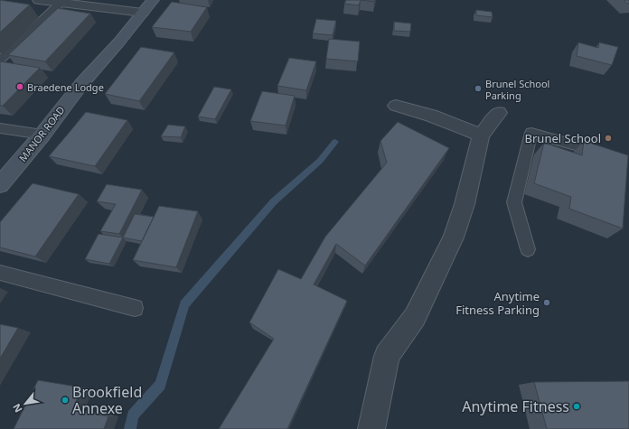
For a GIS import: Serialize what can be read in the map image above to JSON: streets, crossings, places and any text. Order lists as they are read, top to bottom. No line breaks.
{"streets":{"main road":["MANOR ROAD"]},"places":["Braedene Lodge","Brunel School Parking","Brunel School","Anytime Fitness Parking","Brookfield Annexe","Anytime Fitness"],"north":"bottom left"}
